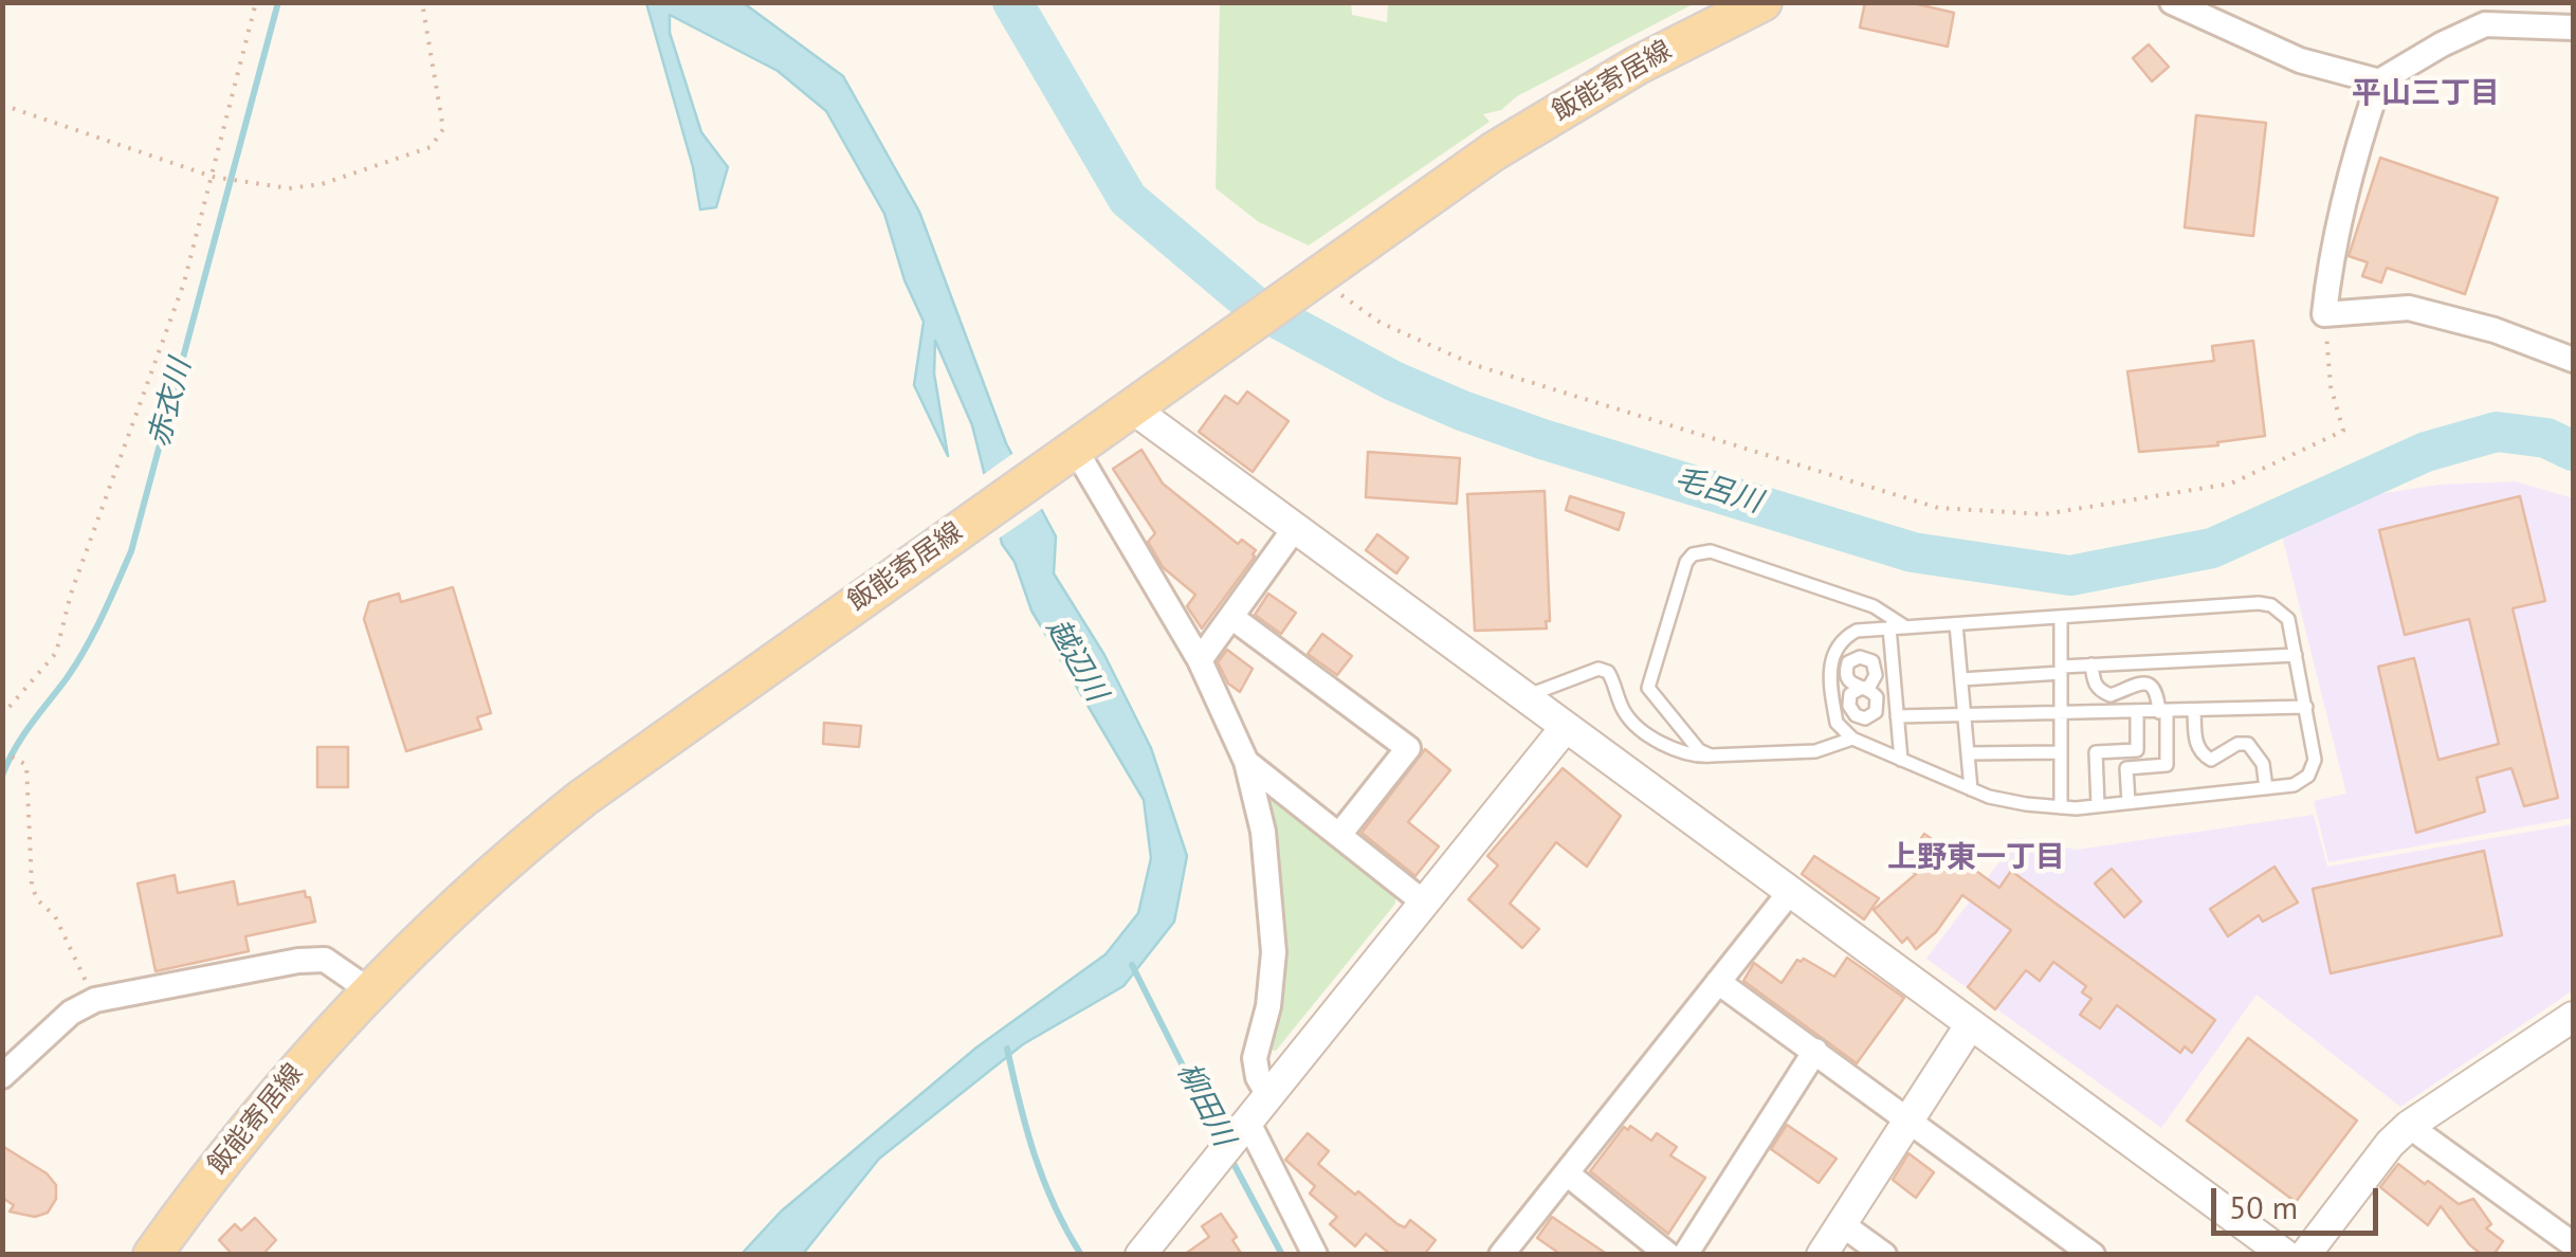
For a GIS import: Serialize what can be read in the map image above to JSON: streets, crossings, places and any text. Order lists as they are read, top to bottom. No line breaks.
{"streets":{"main road":["飯能寄居線"]},"districts":["平山三丁目","上野東一丁目"],"water":["赤衣川","毛呂川","越辺川","柳田川"],"scale_bar":"50 m"}
